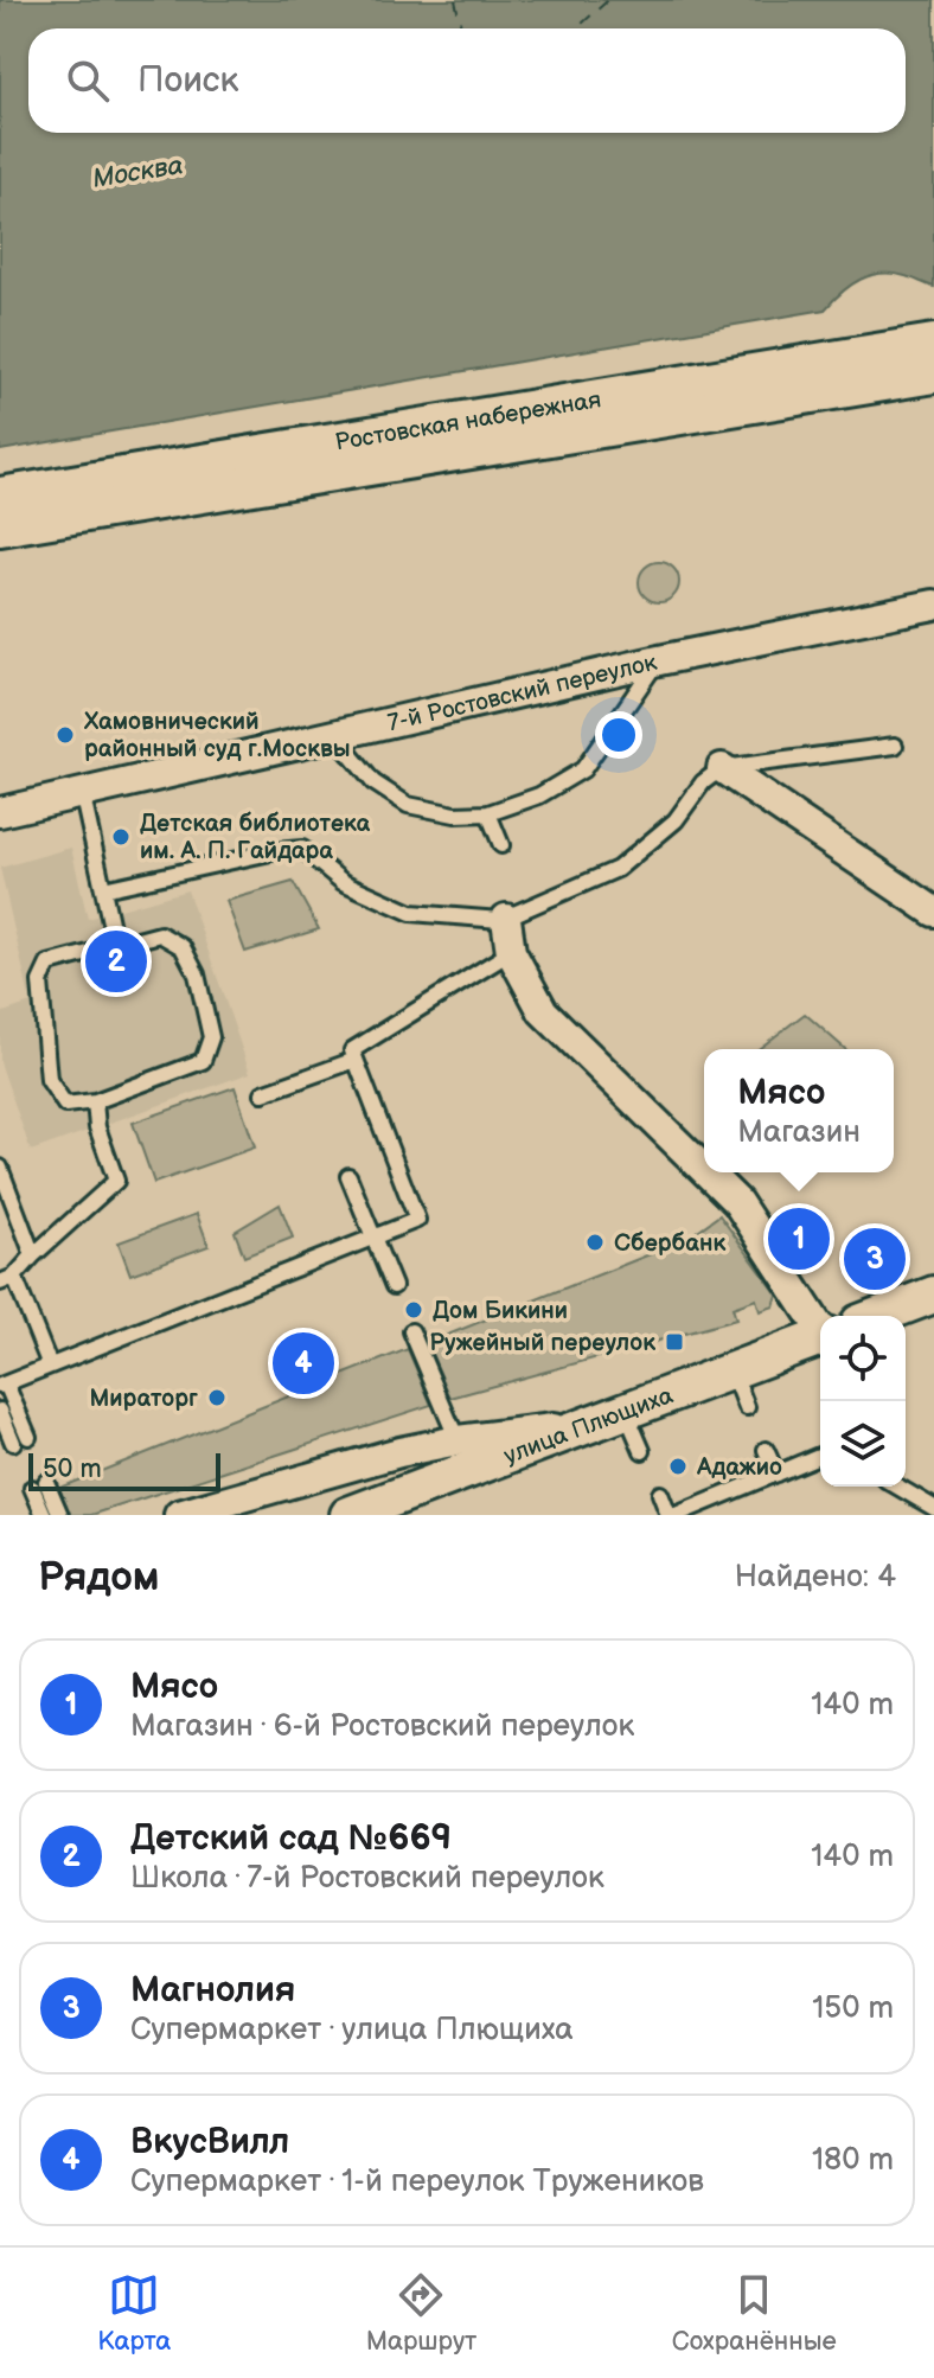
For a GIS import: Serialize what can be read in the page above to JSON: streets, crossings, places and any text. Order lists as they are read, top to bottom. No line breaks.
{"streets":{"main road":["Ростовская набережная"],"street":["7-й Ростовский переулок","улица Плющиха"]},"water":["Москва"],"places":{"other":["Хамовнический районный суд г.Москвы","Детская библиотека им. А. П. Гайдара","Сбербанк","Дом Бикини","Мираторг","Адажио"],"transit":["Ружейный переулок"]},"scale_bar":"50 m","page":{"search":"Поиск","pins":["2","1","3","4"],"popup":["Мясо","Магазин"],"scale":"50 m","heading":["Рядом","Найдено: 4"],"list":[{"mark":"1","name":"Мясо","note":"Магазин · 6-й Ростовский переулок","value":"140 m"},{"mark":"2","name":"Детский сад №669","note":"Школа · 7-й Ростовский переулок","value":"140 m"},{"mark":"3","name":"Магнолия","note":"Супермаркет · улица Плющиха","value":"150 m"},{"mark":"4","name":"ВкусВилл","note":"Супермаркет · 1-й переулок Тружеников","value":"180 m"}],"nav":["Карта","Маршрут","Сохранённые"]}}
